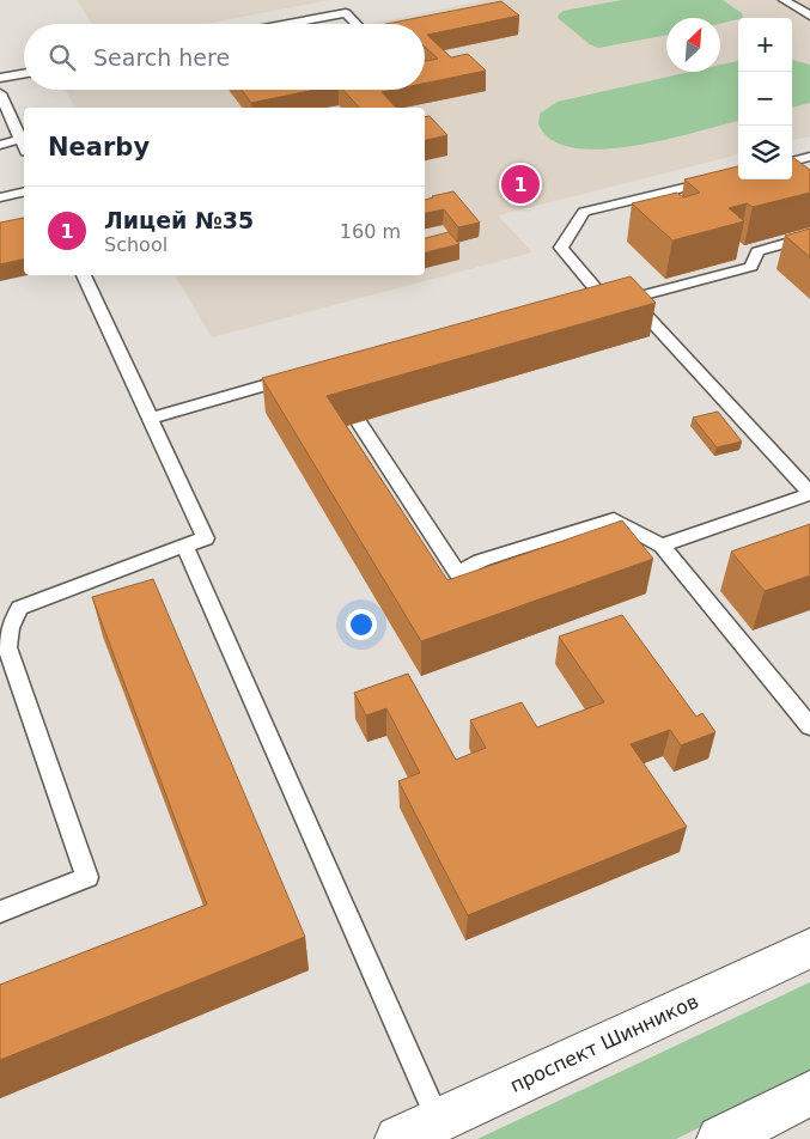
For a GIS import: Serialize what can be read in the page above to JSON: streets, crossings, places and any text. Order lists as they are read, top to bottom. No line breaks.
{"streets":{"street":["проспект Шинников"]},"north":"top right","page":{"map_buttons":["+","−"],"search":"Search here","heading":"Nearby","pins":"1","list":[{"mark":"1","name":"Лицей №35","note":"School","value":"160 m"}]}}
